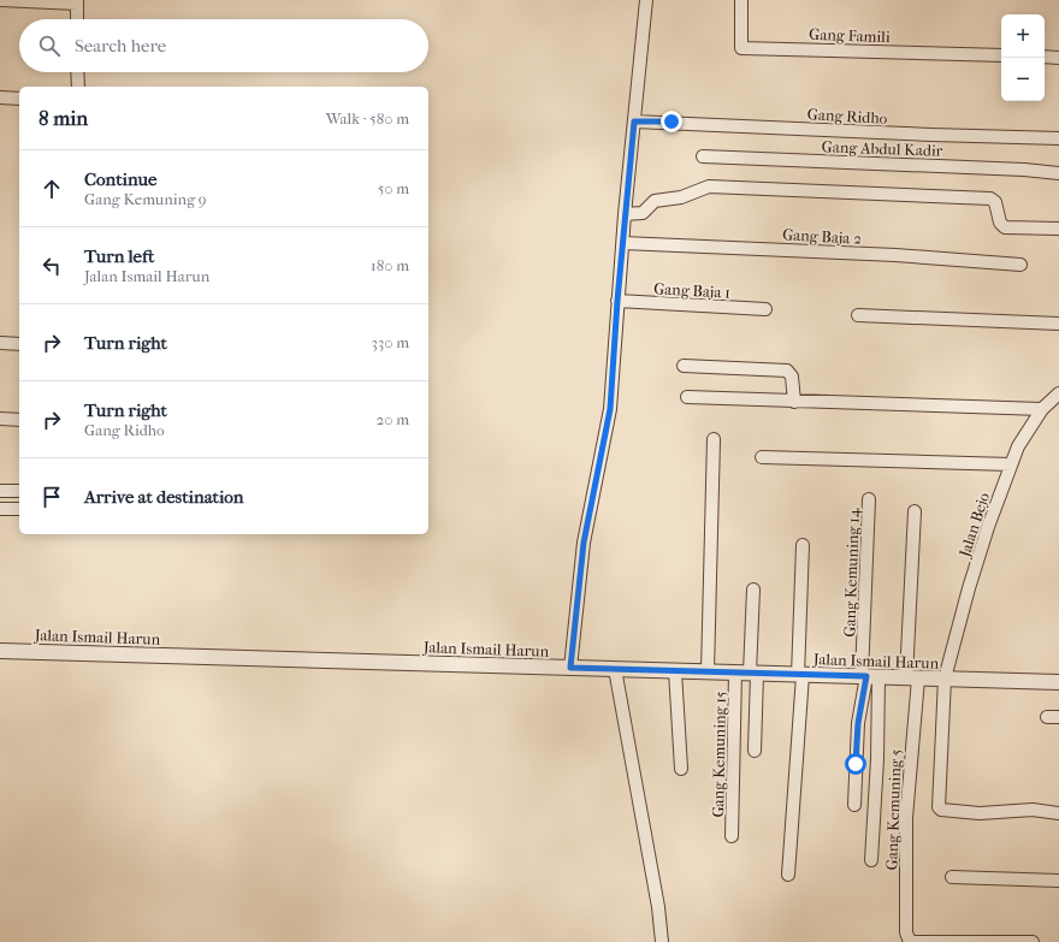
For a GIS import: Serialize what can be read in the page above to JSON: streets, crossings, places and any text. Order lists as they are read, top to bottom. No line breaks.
{"streets":{"street":["Gang Famili","Gang Ridho","Gang Abdul Kadir","Gang Baja 2","Gang Baja 1","Jalan Bejo","Gang Kemuning 14","Jalan Ismail Harun","Gang Kemuning 15","Gang Kemuning 5"]},"crossings":[["Jalan Bejo","Jalan Ismail Harun"],["Gang Kemuning 14","Jalan Ismail Harun"],["Jalan Ismail Harun","Gang Kemuning 15"],["Jalan Ismail Harun","Gang Kemuning 5"]],"page":{"map_buttons":["+","−"],"search":"Search here","heading":["8 min","Walk · 580 m"],"list":[["Continue","Gang Kemuning 9","50 m"],["Turn left","Jalan Ismail Harun","180 m"],["Turn right","330 m"],["Turn right","Gang Ridho","20 m"],"Arrive at destination"]}}
